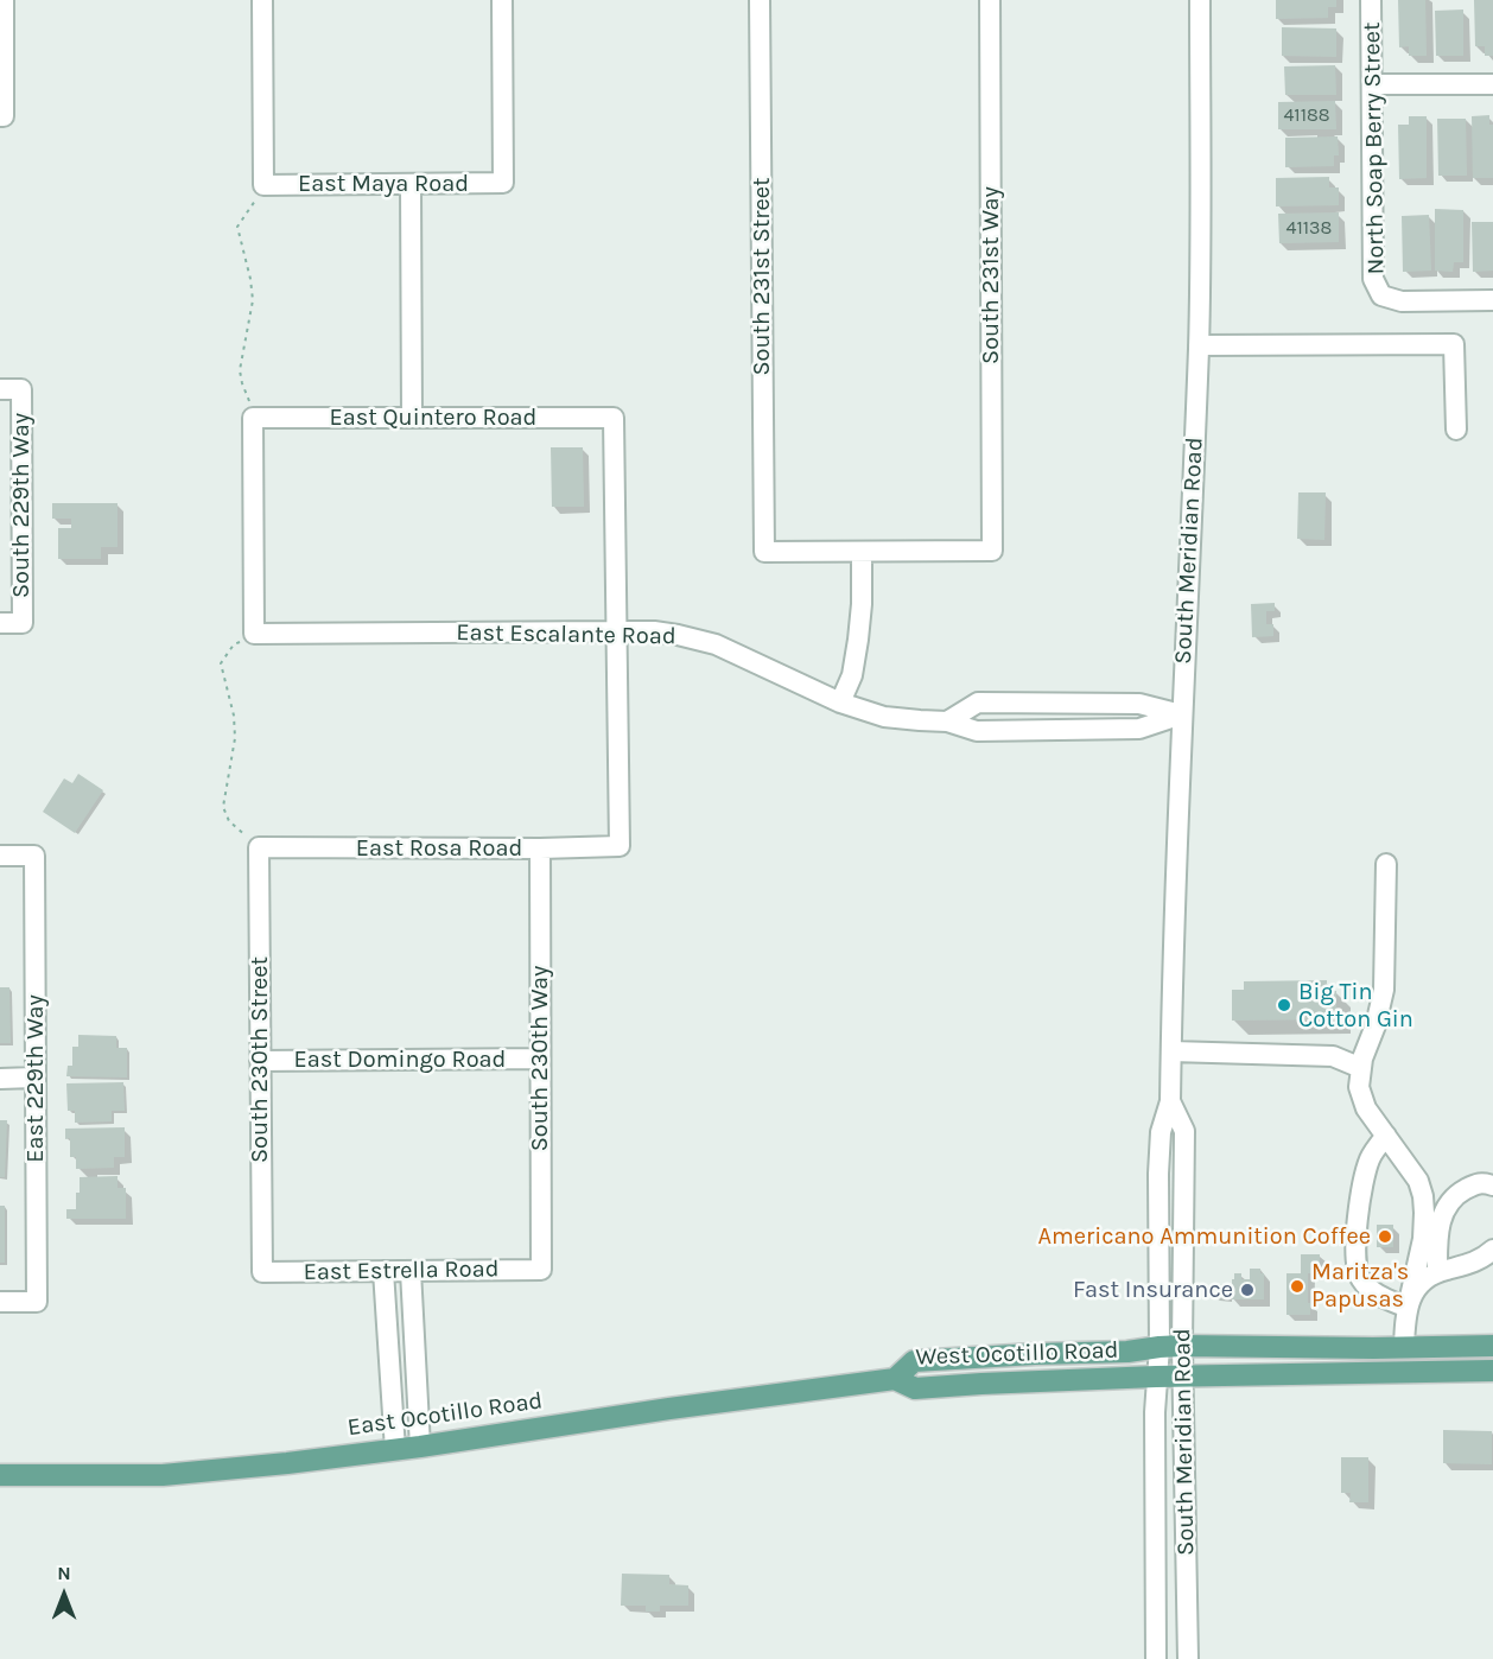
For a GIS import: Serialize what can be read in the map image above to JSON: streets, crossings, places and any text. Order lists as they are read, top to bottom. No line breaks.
{"streets":{"main road":["West Ocotillo Road","East Ocotillo Road"],"street":["North Soap Berry Street","East Maya Road","South 231st Way","South 231st Street","East Quintero Road","South 229th Way","South Meridian Road","East Escalante Road","East Rosa Road","South 230th Way","South 230th Street","East Domingo Road","East 229th Way","East Estrella Road"]},"crossings":[["South 231st Way","South 231st Street"],["East Quintero Road","East Escalante Road"],["East Quintero Road","East Rosa Road"],["South Meridian Road","East Escalante Road"],["South Meridian Road","West Ocotillo Road"],["East Escalante Road","East Rosa Road"],["East Rosa Road","South 230th Way"],["East Rosa Road","South 230th Street"],["South 230th Way","East Domingo Road"],["South 230th Way","East Estrella Road"],["South 230th Street","East Domingo Road"],["South 230th Street","East Estrella Road"],["West Ocotillo Road","East Ocotillo Road"]],"places":["Big Tin Cotton Gin","Americano Ammunition Coffee","Maritza's Papusas","Fast Insurance"],"house_numbers":["41188","41138"],"north":"top"}
